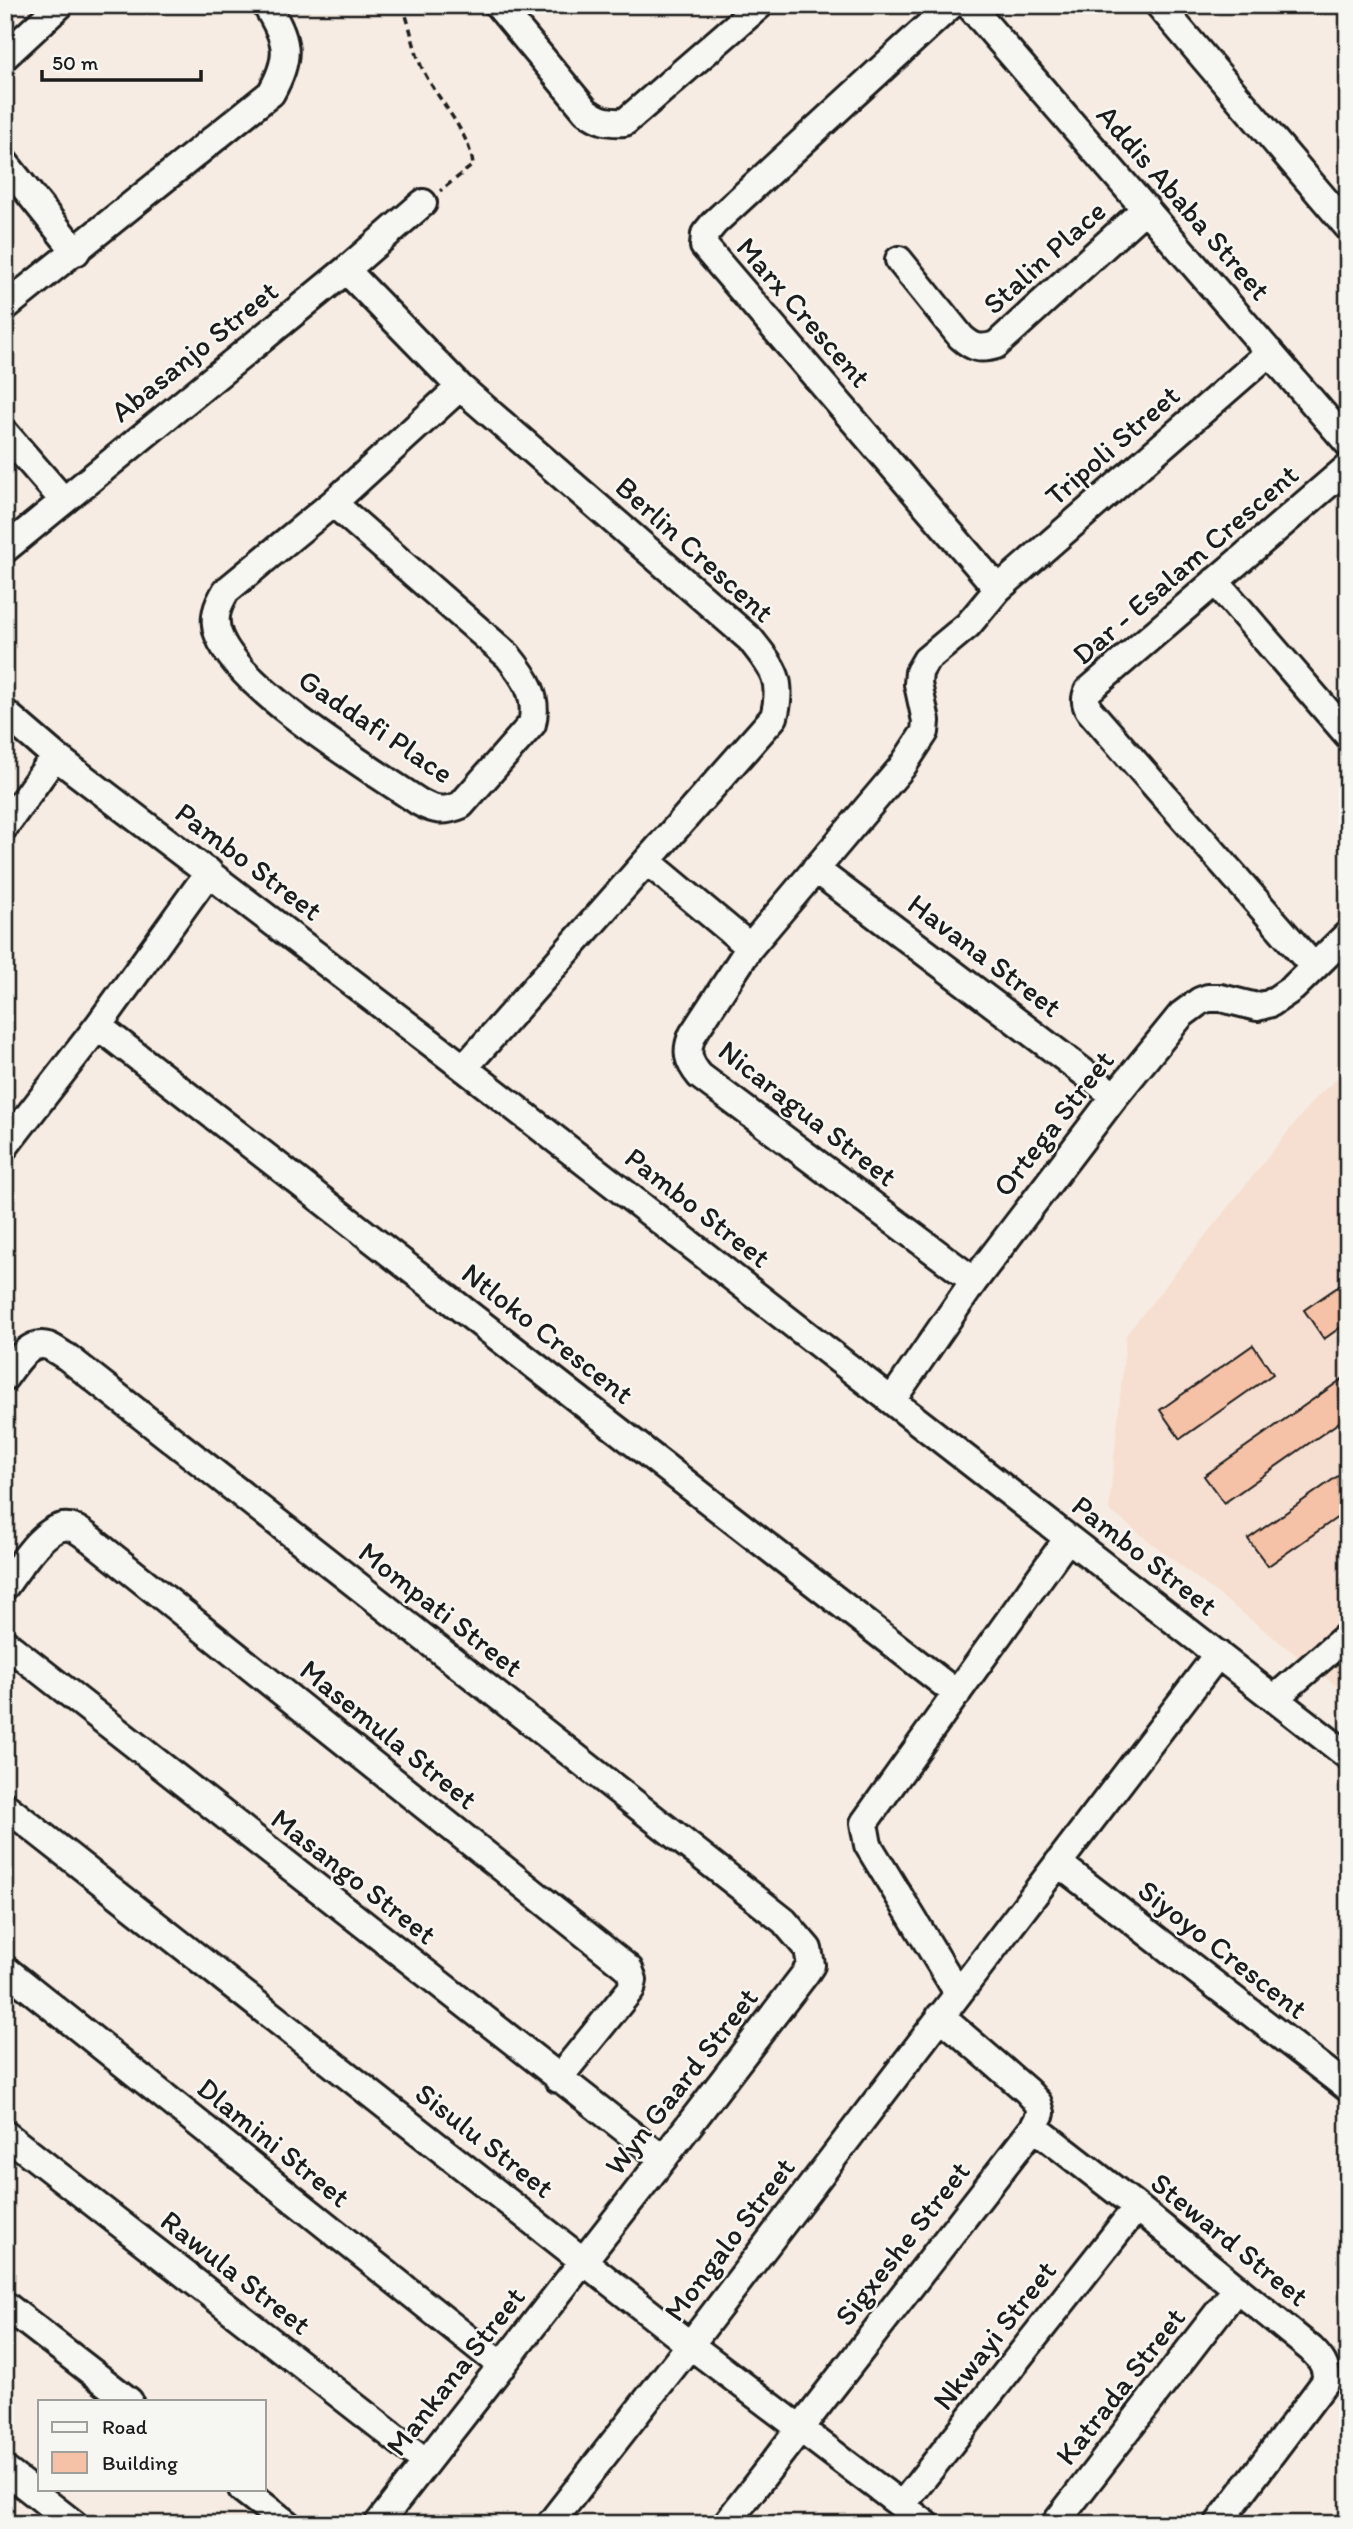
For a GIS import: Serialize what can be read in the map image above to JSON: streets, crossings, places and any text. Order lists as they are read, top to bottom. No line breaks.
{"streets":{"street":["Addis Ababa Street","Stalin Place","Marx Crescent","Abasanjo Street","Tripoli Street","Berlin Crescent","Dar - Esalam Crescent","Gaddafi Place","Pambo Street","Havana Street","Nicaragua Street","Ortega Street","Ntloko Crescent","Mompati Street","Masemula Street","Masango Street","Siyoyo Crescent","Wyn Gaard Street","Sisulu Street","Dlamini Street","Mongalo Street","Steward Street","Sigxeshe Street","Rawula Street","Nkwayi Street","Mankana Street","Katrada Street"]},"crossings":[["Addis Ababa Street","Stalin Place"],["Addis Ababa Street","Tripoli Street"],["Marx Crescent","Tripoli Street"],["Abasanjo Street","Berlin Crescent"],["Tripoli Street","Havana Street"],["Tripoli Street","Nicaragua Street"],["Berlin Crescent","Gaddafi Place"],["Berlin Crescent","Pambo Street"],["Dar - Esalam Crescent","Ortega Street"],["Pambo Street","Ortega Street"],["Havana Street","Nicaragua Street"],["Havana Street","Ortega Street"],["Nicaragua Street","Ortega Street"],["Mompati Street","Wyn Gaard Street"],["Masemula Street","Masango Street"],["Masango Street","Wyn Gaard Street"],["Wyn Gaard Street","Sisulu Street"],["Wyn Gaard Street","Mankana Street"],["Sisulu Street","Mongalo Street"],["Sisulu Street","Sigxeshe Street"],["Sisulu Street","Nkwayi Street"],["Sisulu Street","Mankana Street"],["Dlamini Street","Mankana Street"],["Steward Street","Sigxeshe Street"],["Steward Street","Nkwayi Street"],["Steward Street","Katrada Street"],["Rawula Street","Mankana Street"]],"legend":["Road","Building"],"scale_bar":"50 m"}
